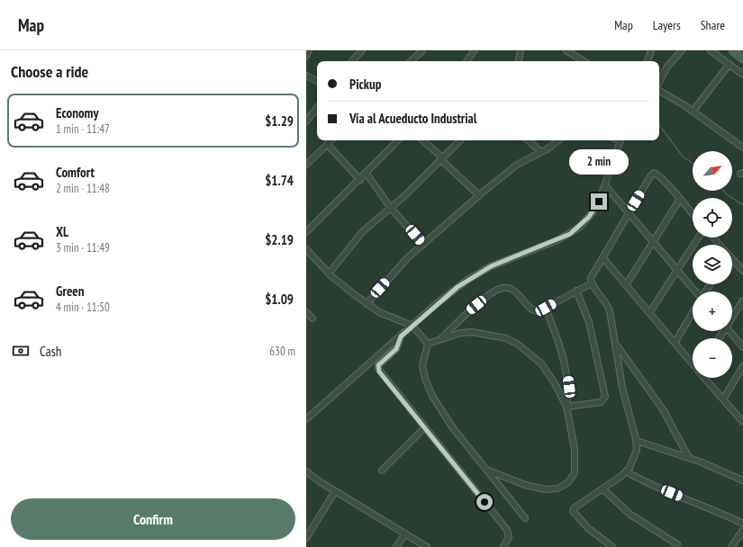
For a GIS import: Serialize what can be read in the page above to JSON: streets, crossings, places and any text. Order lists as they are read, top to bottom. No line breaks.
{"north":"top right","page":{"header":"Map","nav":["Map","Layers","Share"],"heading":"Choose a ride","banner":["Pickup","Vía al Acueducto Industrial"],"list":[{"name":"Economy","note":"1 min · 11:47","value":"$1.29"},{"name":"Comfort","note":"2 min · 11:48","value":"$1.74"},{"name":"XL","note":"3 min · 11:49","value":"$2.19"},{"name":"Green","note":"4 min · 11:50","value":"$1.09"}],"bubble":"2 min","map_buttons":["+","−"],"pay":["Cash","630 m"],"buttons":"Confirm"}}
